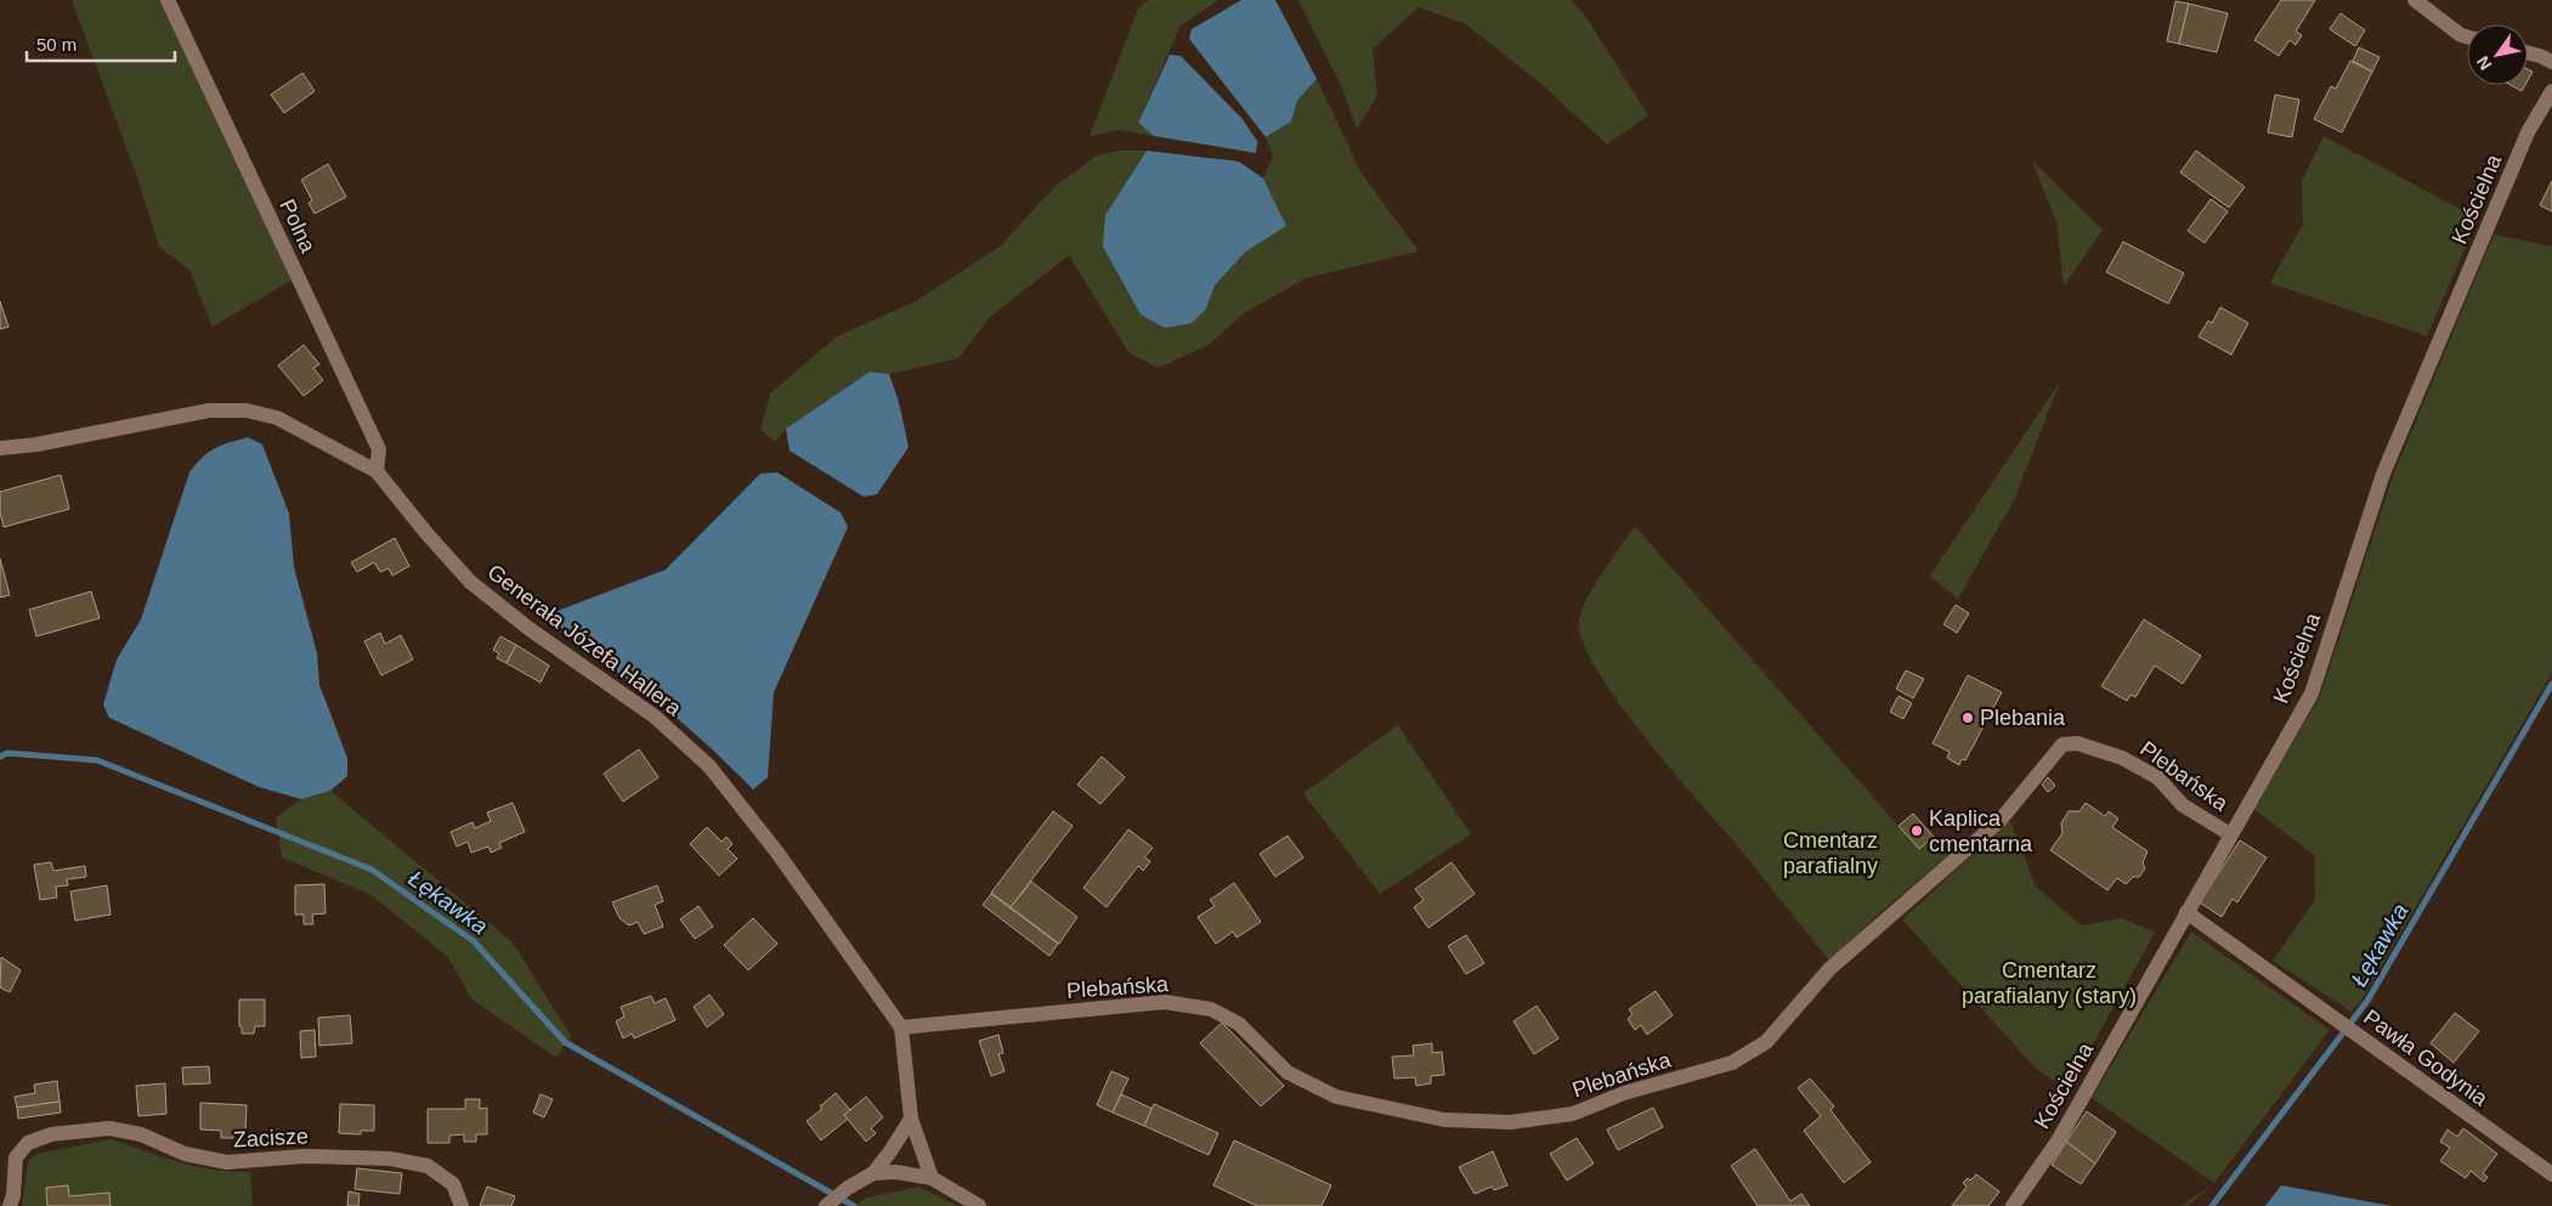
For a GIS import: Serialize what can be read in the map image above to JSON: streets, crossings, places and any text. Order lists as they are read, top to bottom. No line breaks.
{"streets":{"street":["Kościelna","Polna","Generała Józefa Hallera","Plebańska","Pawła Godynia","Zacisze"]},"crossings":[["Kościelna","Plebańska"],["Kościelna","Pawła Godynia"],["Polna","Generała Józefa Hallera"],["Generała Józefa Hallera","Plebańska"]],"water":["Łękawka"],"parks":["Cmentarz parafialny","Cmentarz parafialany (stary)"],"places":["Plebania","Kaplica cmentarna"],"scale_bar":"50 m","north":"bottom left"}
